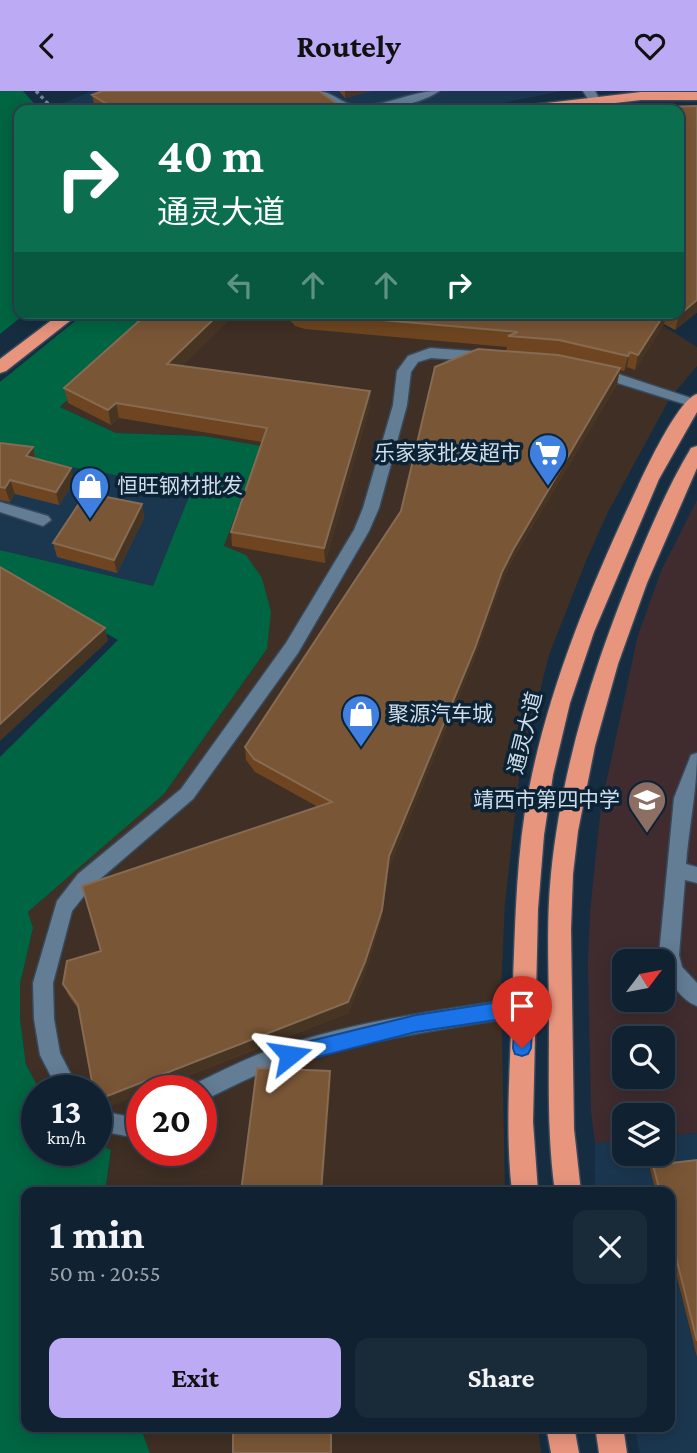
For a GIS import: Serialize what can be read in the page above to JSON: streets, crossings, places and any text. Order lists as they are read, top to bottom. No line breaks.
{"streets":{"highway":["通灵大道"]},"places":{"supermarket":["乐家家批发超市"],"shop":["恒旺钢材批发","聚源汽车城"],"school or university":["靖西市第四中学"]},"north":"top right","page":{"header":"Routely","turn":["40 m","通灵大道"],"speed":"13 km/h","limit":"20","heading":["1 min","50 m · 20:55"],"buttons":["Exit","Share"]}}
